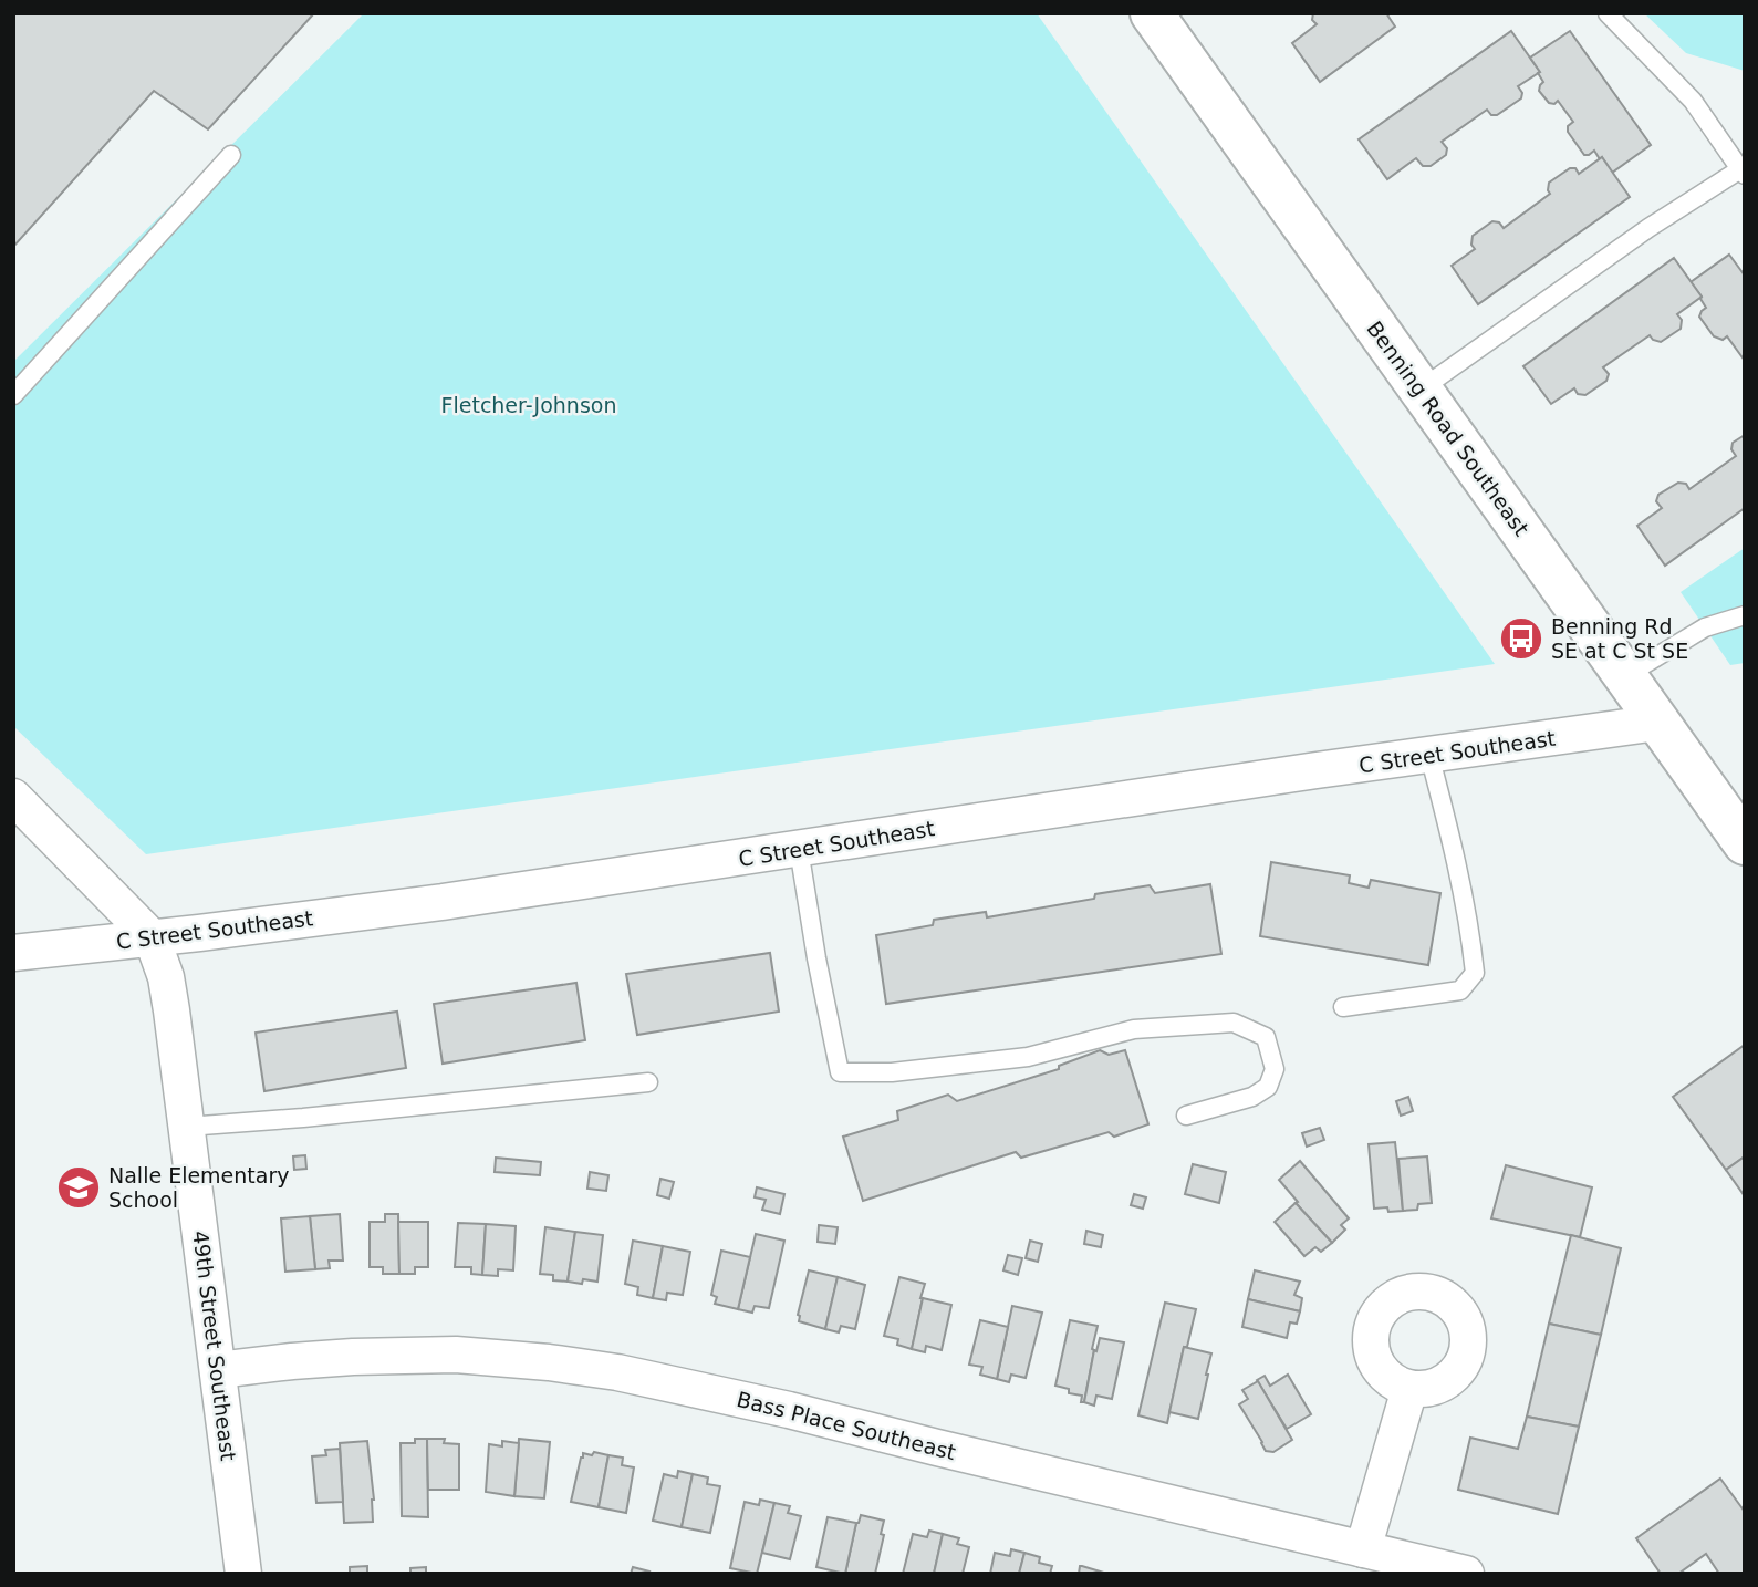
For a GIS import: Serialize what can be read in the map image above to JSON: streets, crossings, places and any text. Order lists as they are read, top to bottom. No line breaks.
{"streets":{"main road":["Benning Road Southeast"],"street":["C Street Southeast","49th Street Southeast","Bass Place Southeast"]},"crossings":[["Benning Road Southeast","C Street Southeast"],["C Street Southeast","49th Street Southeast"],["49th Street Southeast","Bass Place Southeast"]],"parks":["Fletcher-Johnson"],"places":{"bus stop":["Benning Rd SE at C St SE"],"school or university":["Nalle Elementary School"]}}
